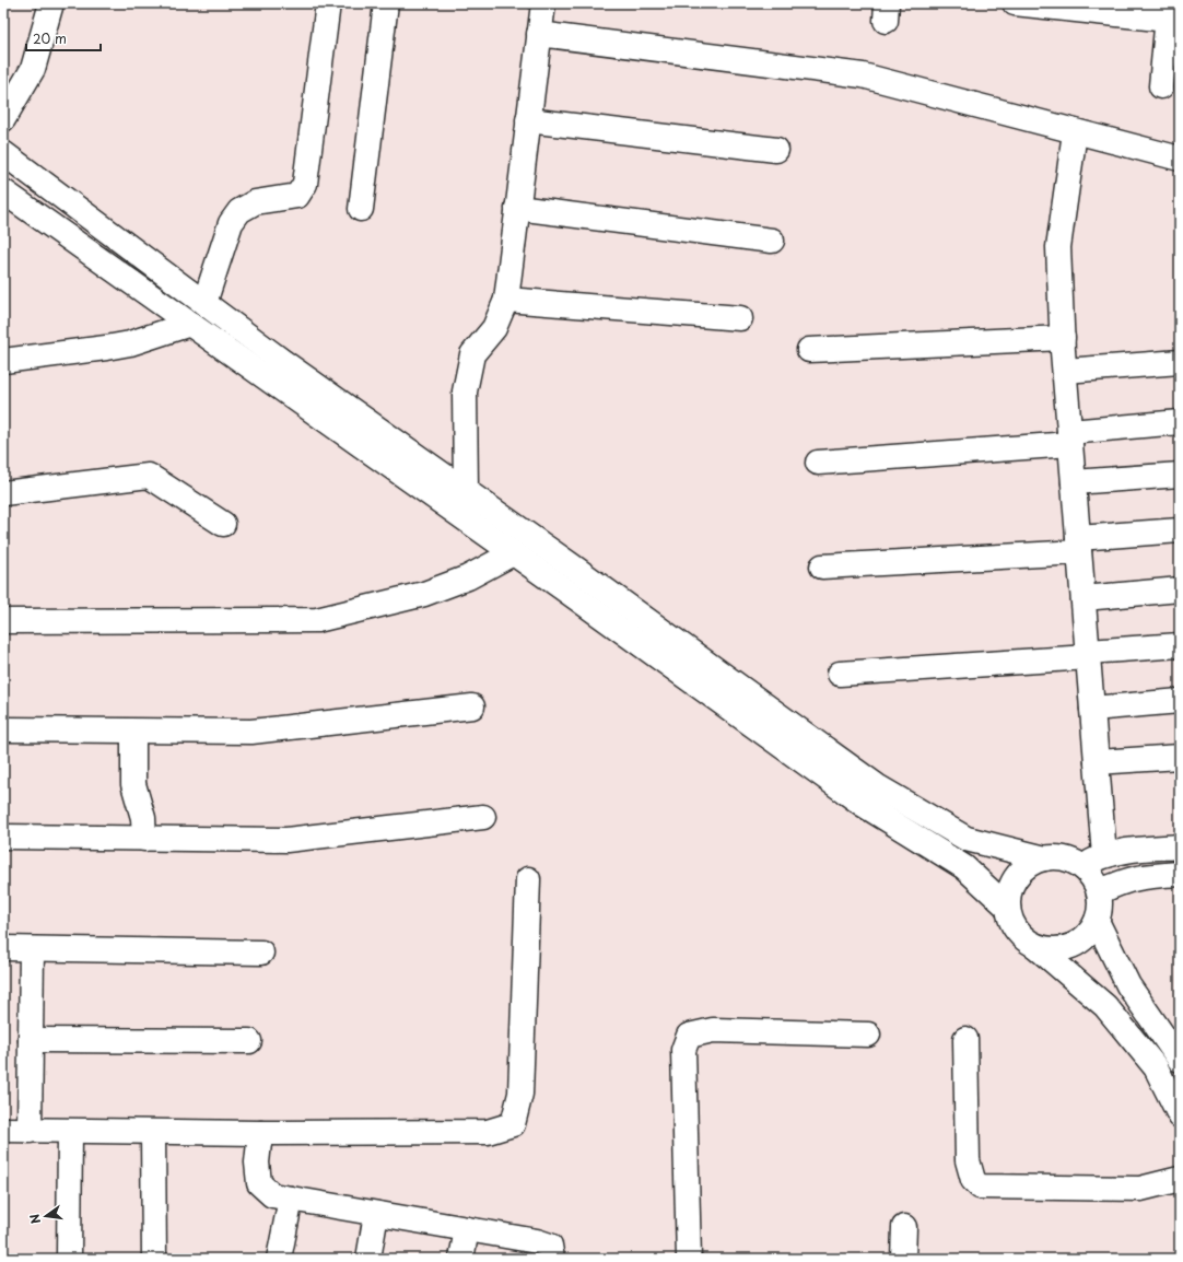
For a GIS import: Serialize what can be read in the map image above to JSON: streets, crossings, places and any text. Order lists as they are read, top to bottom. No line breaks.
{"scale_bar":"20 m","north":"left"}
